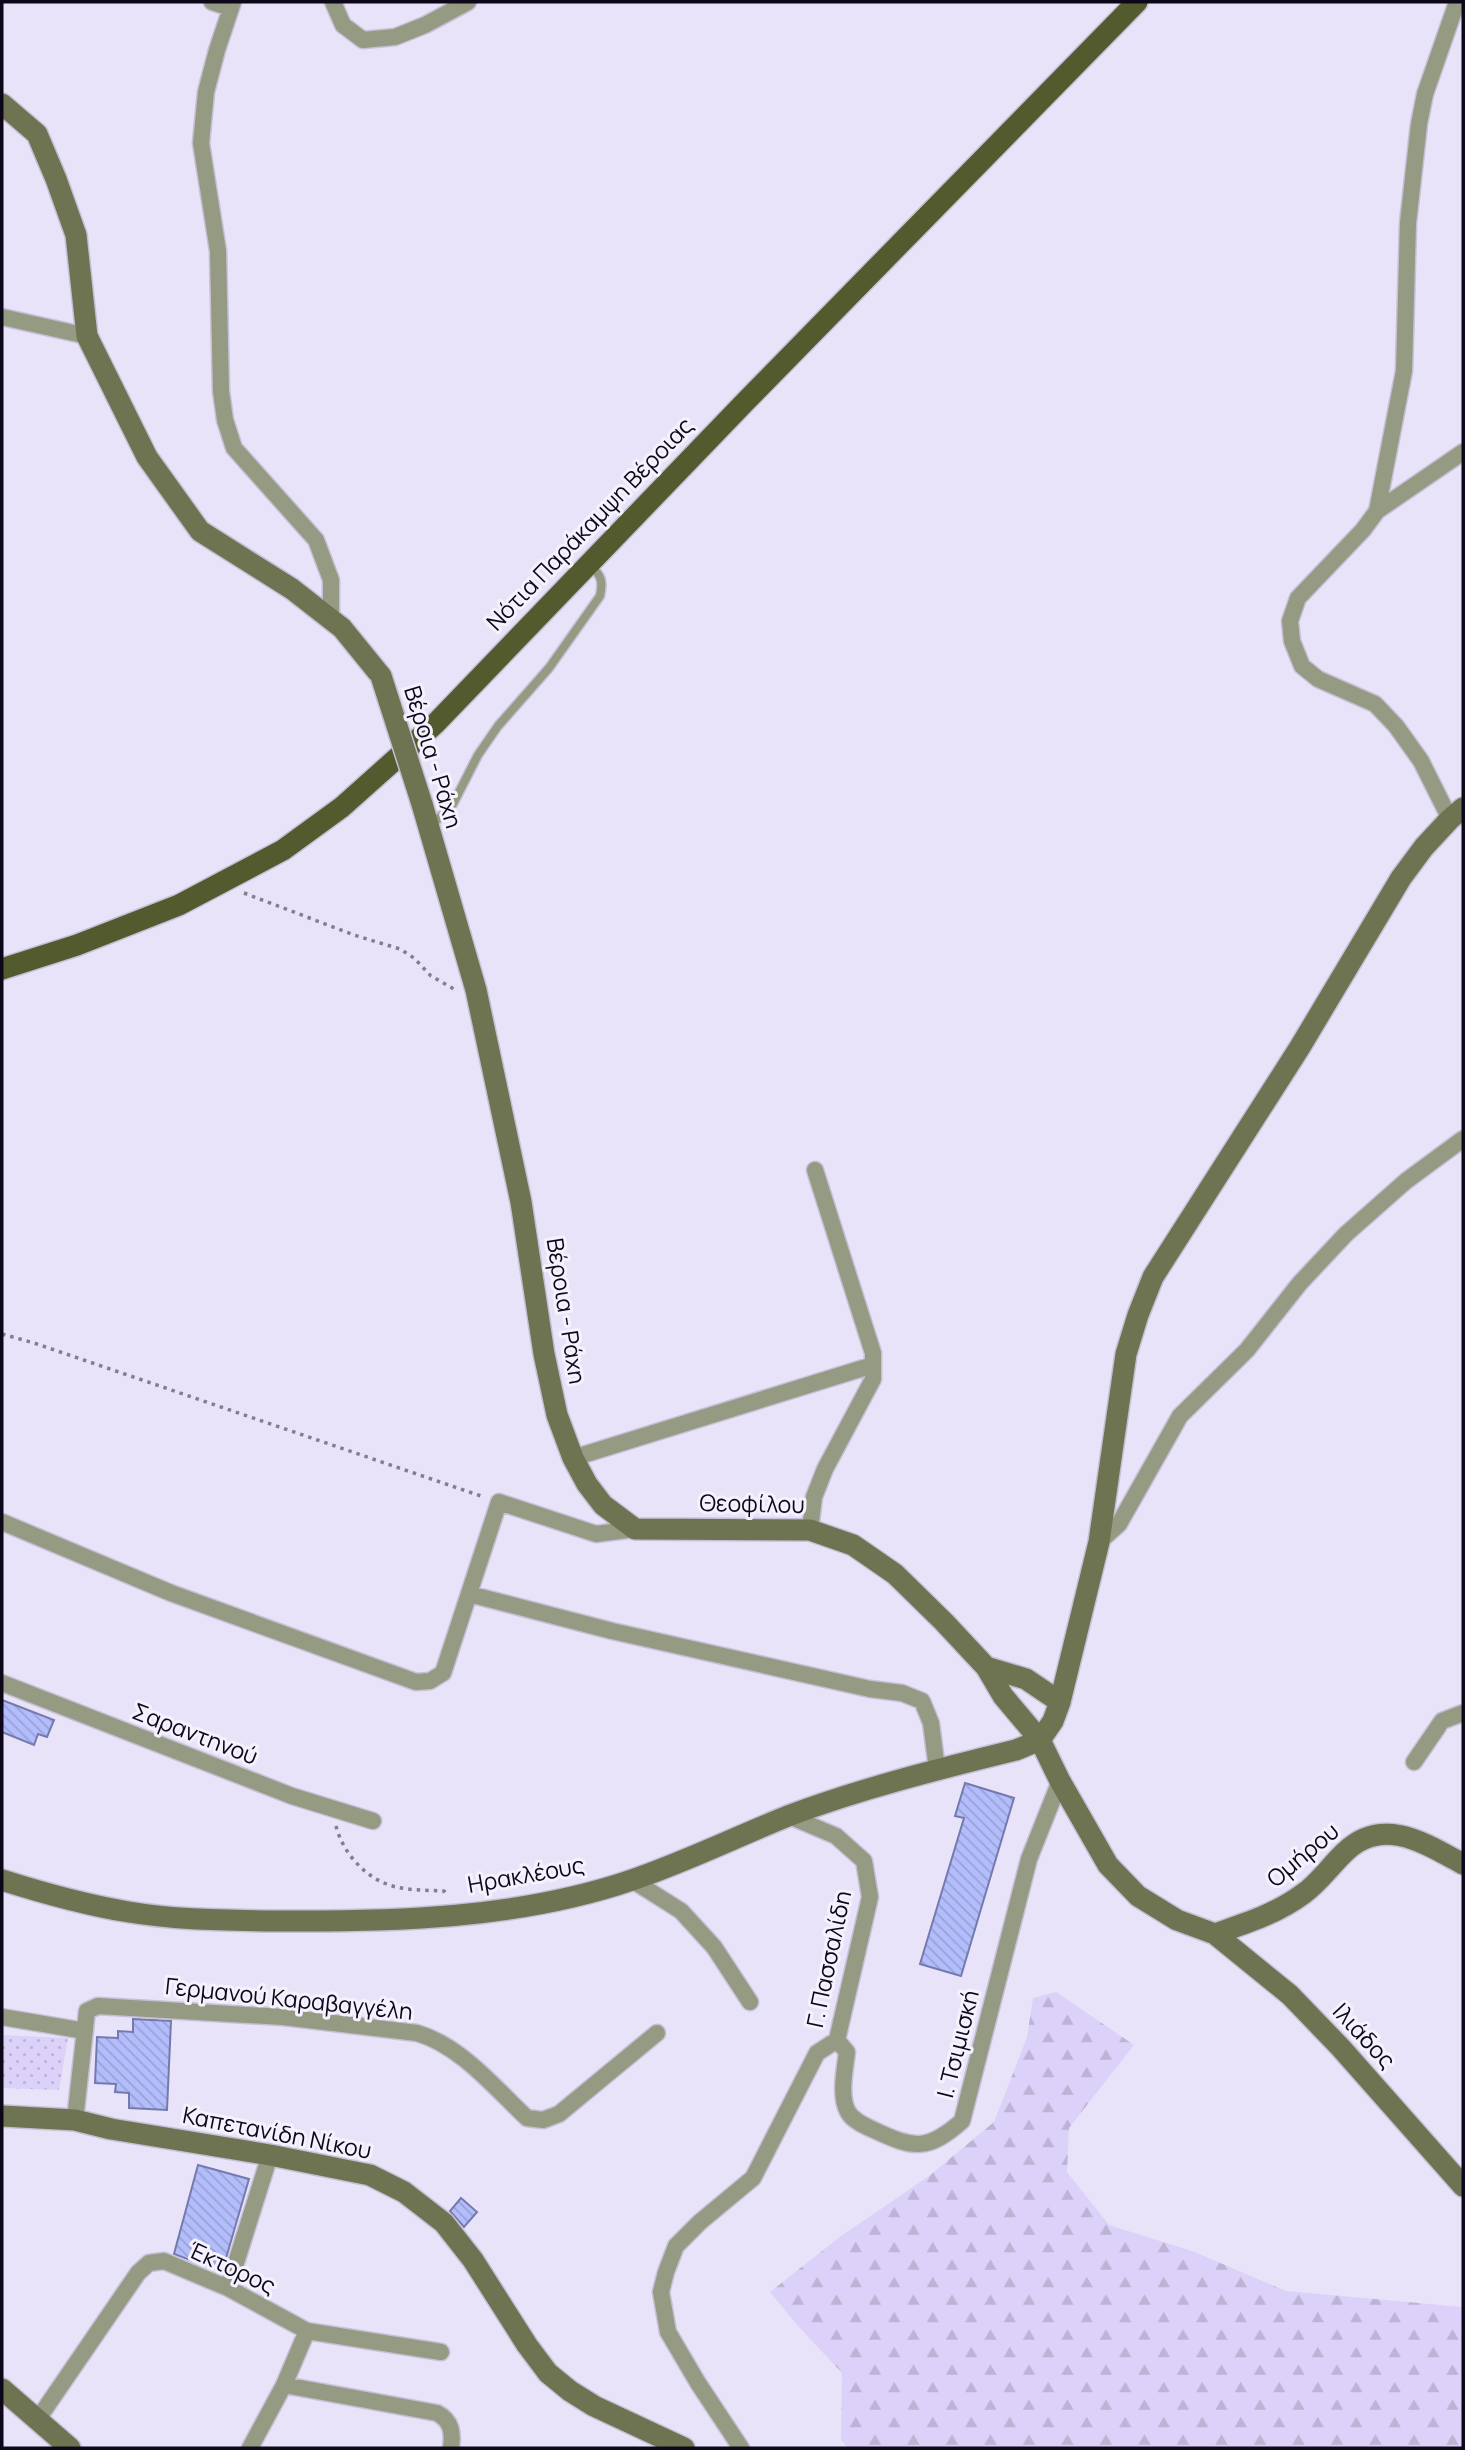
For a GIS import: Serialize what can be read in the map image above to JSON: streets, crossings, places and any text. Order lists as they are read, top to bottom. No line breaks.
{"streets":{"main road":["Νότια Παράκαμψη Βέροιας"],"street":["Βέροια - Ράχη","Θεοφίλου","Σαραντηνού","Ομήρου","Ηρακλέους","Γ. Πασσαλίδη","Γερμανού Καραβαγγέλη","Ιλιάδος","Ι. Τσιμισκή","Καπετανίδη Νίκου","Έκτορος"]},"crossings":[["Βέροια - Ράχη","Θεοφίλου"],["Θεοφίλου","Ηρακλέους"],["Θεοφίλου","Ιλιάδος"],["Θεοφίλου","Ι. Τσιμισκή"],["Ομήρου","Ιλιάδος"],["Ηρακλέους","Γ. Πασσαλίδη"],["Γ. Πασσαλίδη","Ι. Τσιμισκή"],["Ιλιάδος","Ι. Τσιμισκή"]]}
